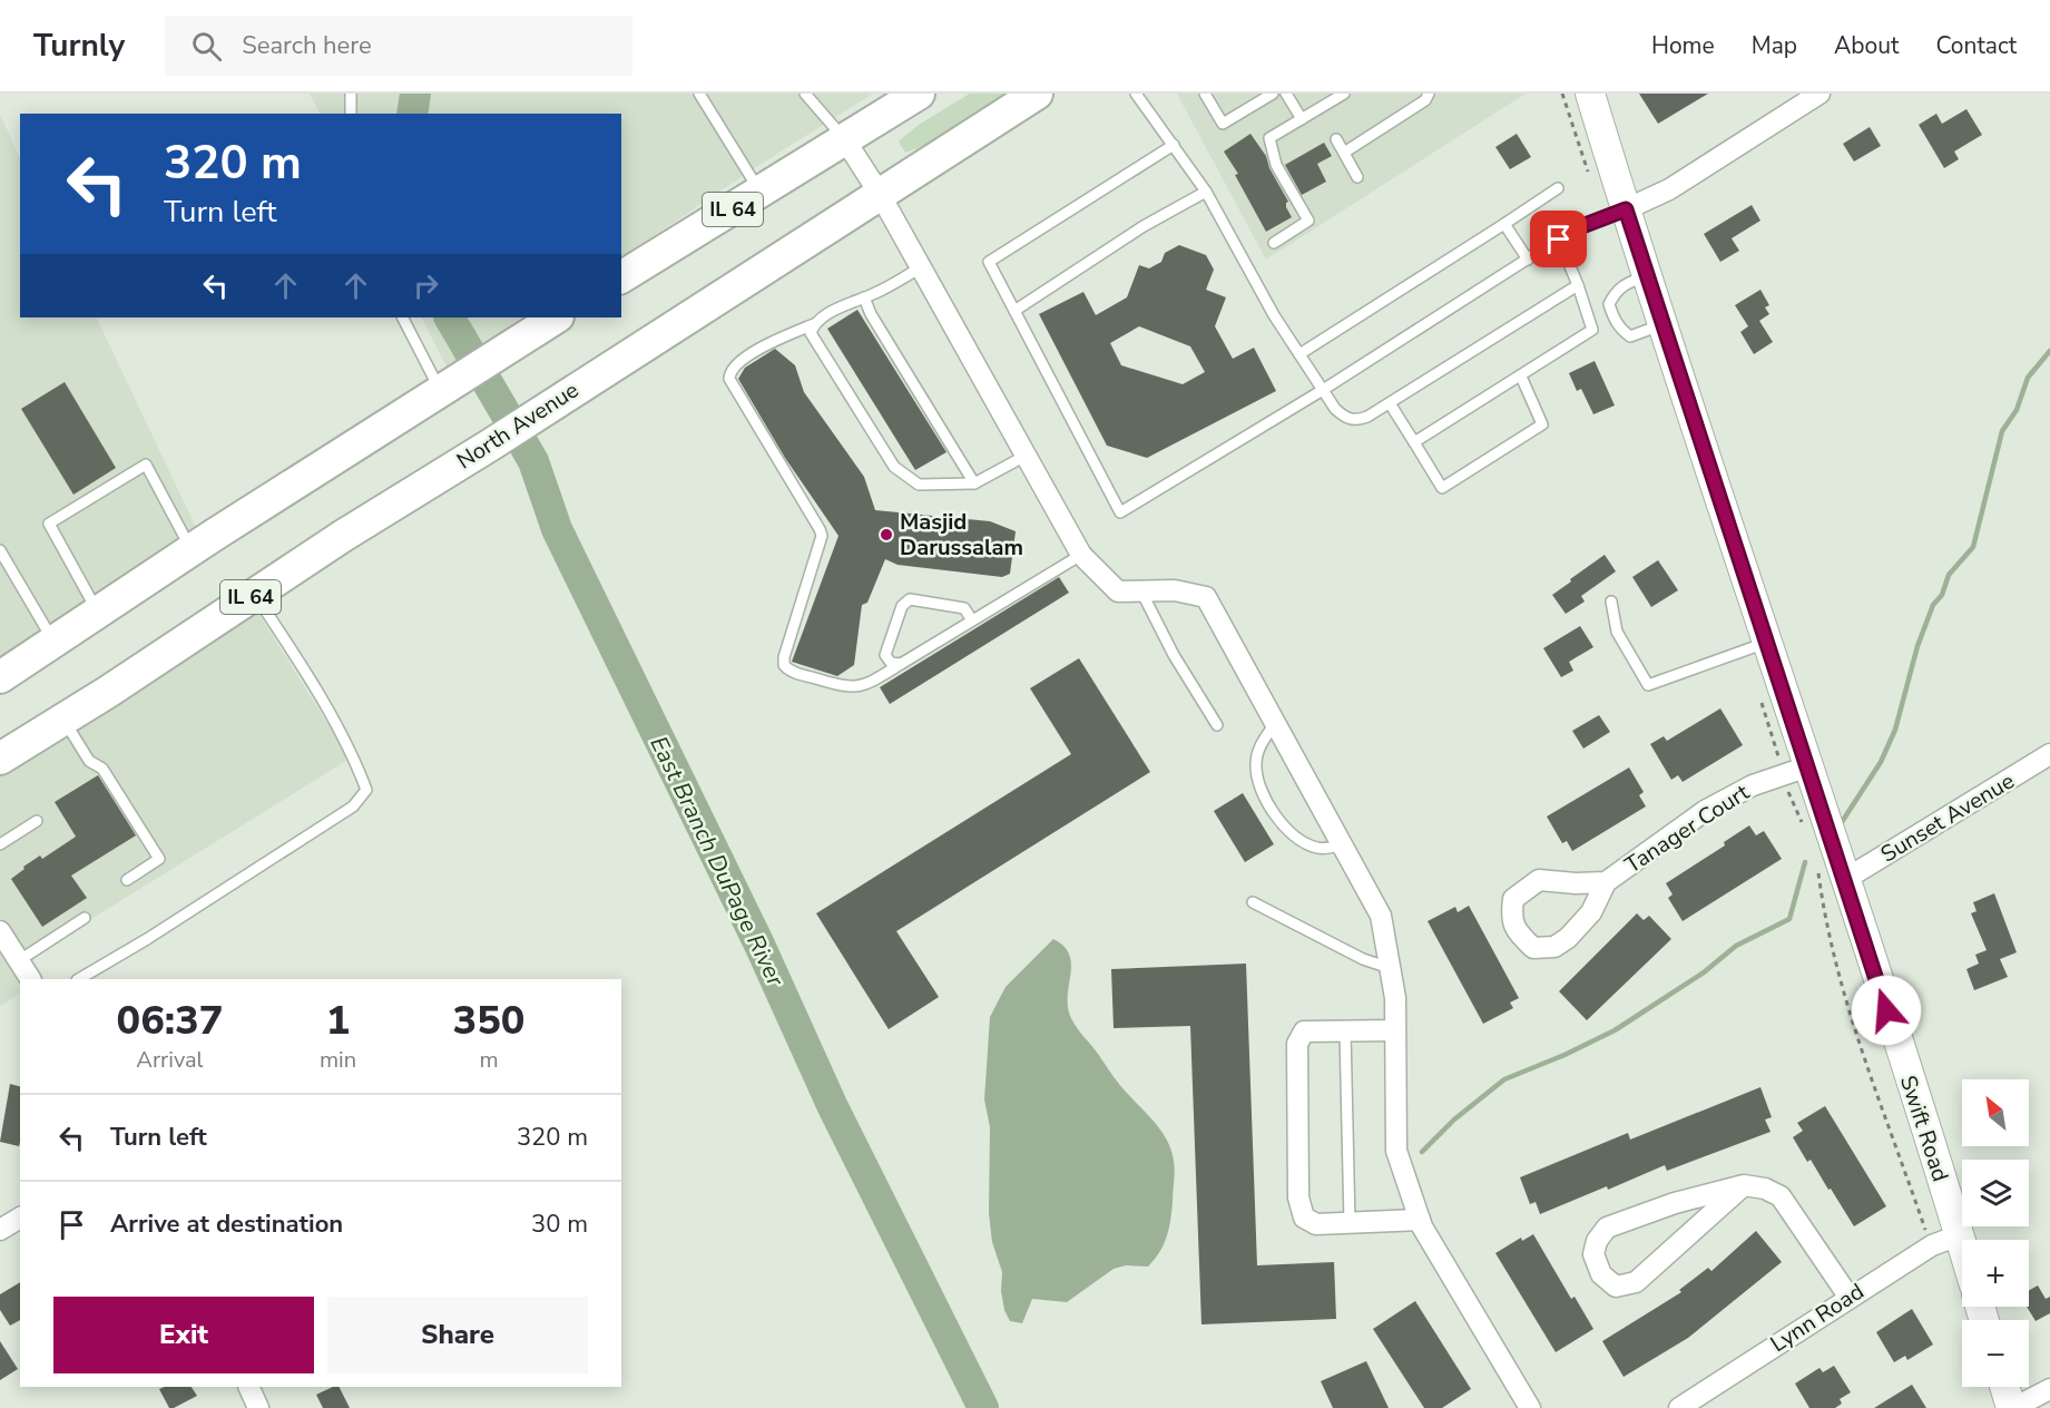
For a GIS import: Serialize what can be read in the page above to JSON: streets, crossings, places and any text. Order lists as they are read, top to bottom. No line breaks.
{"streets":{"main road":["IL 64","North Avenue"],"street":["Sunset Avenue","Tanager Court","Swift Road","Lynn Road"]},"crossings":[["Sunset Avenue","Swift Road"],["Tanager Court","Swift Road"],["Swift Road","Lynn Road"]],"water":["East Branch DuPage River"],"places":["Masjid Darussalam"],"north":"top left","page":{"header":"Turnly","search":"Search here","nav":["Home","Map","About","Contact"],"turn":["320 m","Turn left"],"eta":["06:37","Arrival","1","min","350","m"],"map_buttons":["+","−"],"list":[{"name":"Turn left","value":"320 m"},{"name":"Arrive at destination","value":"30 m"}],"buttons":["Exit","Share"]}}
